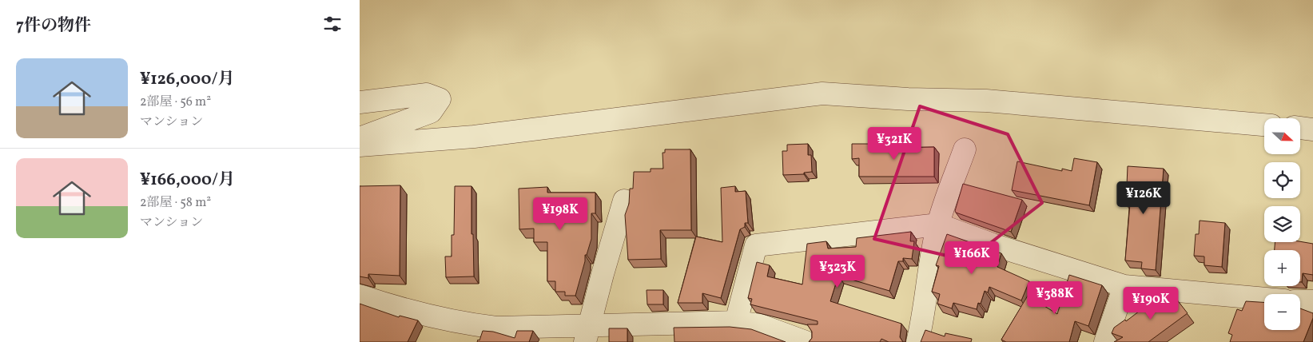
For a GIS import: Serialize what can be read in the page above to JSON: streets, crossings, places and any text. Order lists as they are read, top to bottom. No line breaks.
{"north":"right","page":{"heading":"7件の物件","list":[{"name":"¥126,000/月","note":"2部屋 · 56 m² · マンション"},{"name":"¥166,000/月","note":"2部屋 · 58 m² · マンション"}],"map_buttons":["+","−"],"price":["¥321K","¥126K","¥198K","¥166K","¥323K","¥388K","¥190K"]}}
